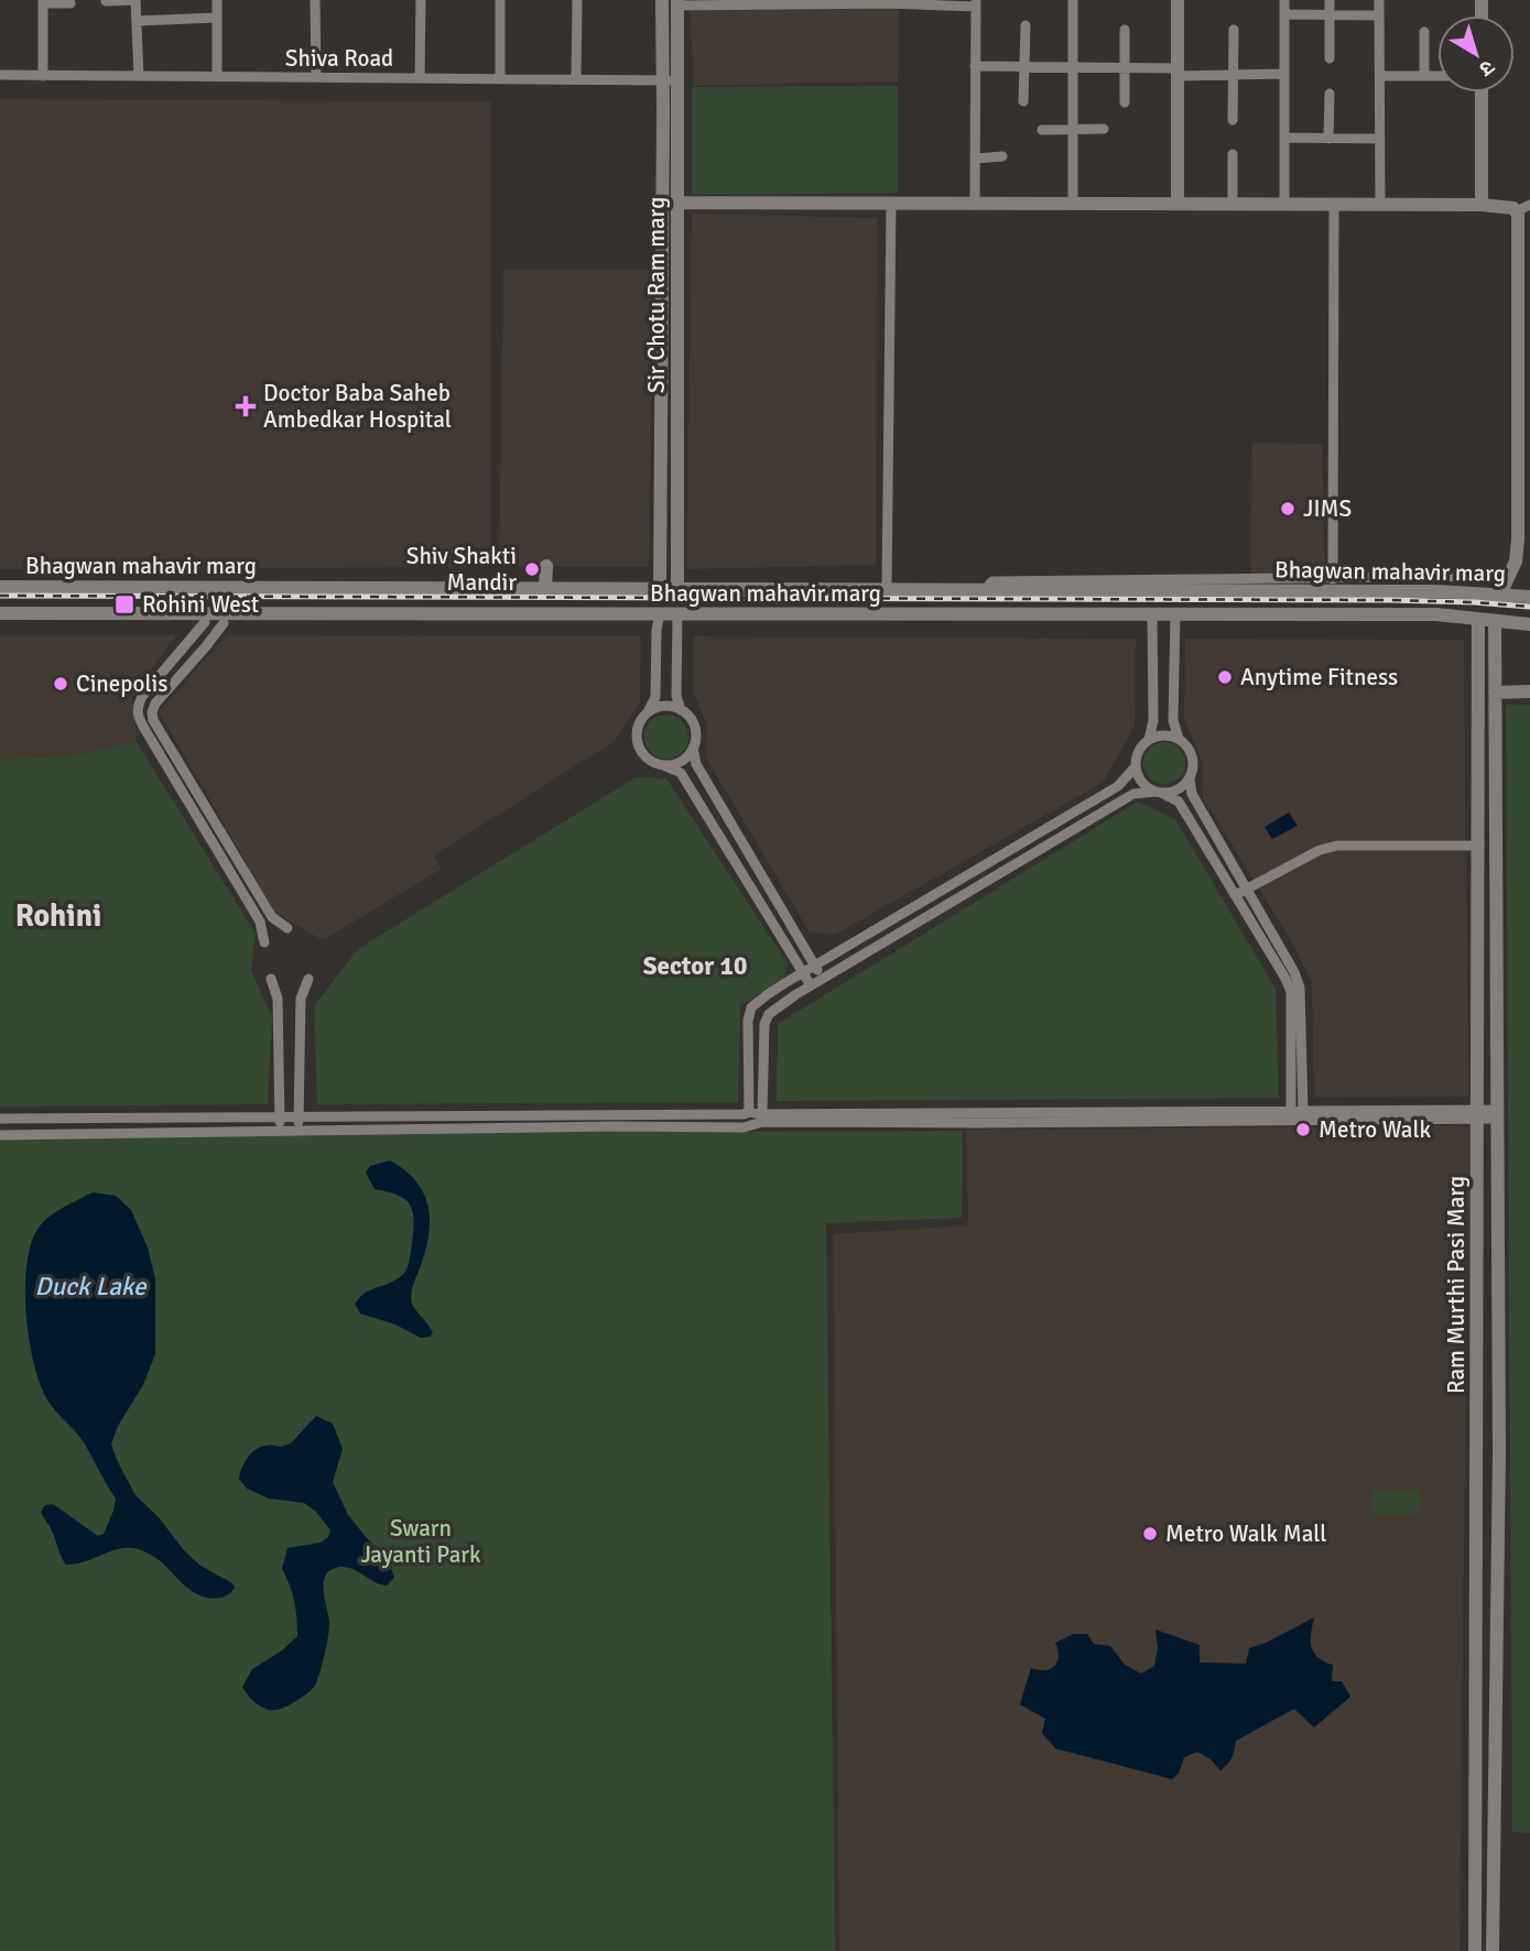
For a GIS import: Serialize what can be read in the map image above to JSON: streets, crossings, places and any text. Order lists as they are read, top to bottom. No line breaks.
{"streets":{"street":["Shiva Road","Sir Chotu Ram marg","Bhagwan mahavir marg","Ram Murthi Pasi Marg"]},"crossings":[["Shiva Road","Sir Chotu Ram marg"],["Sir Chotu Ram marg","Bhagwan mahavir marg"],["Bhagwan mahavir marg","Ram Murthi Pasi Marg"]],"districts":["Rohini","Sector 10"],"water":["Duck Lake"],"parks":["Swarn Jayanti Park"],"places":{"health":["Doctor Baba Saheb Ambedkar Hospital"],"other":["JIMS","Shiv Shakti Mandir","Anytime Fitness","Cinepolis","Metro Walk","Metro Walk Mall"],"transit":["Rohini West"]},"north":"bottom right"}
